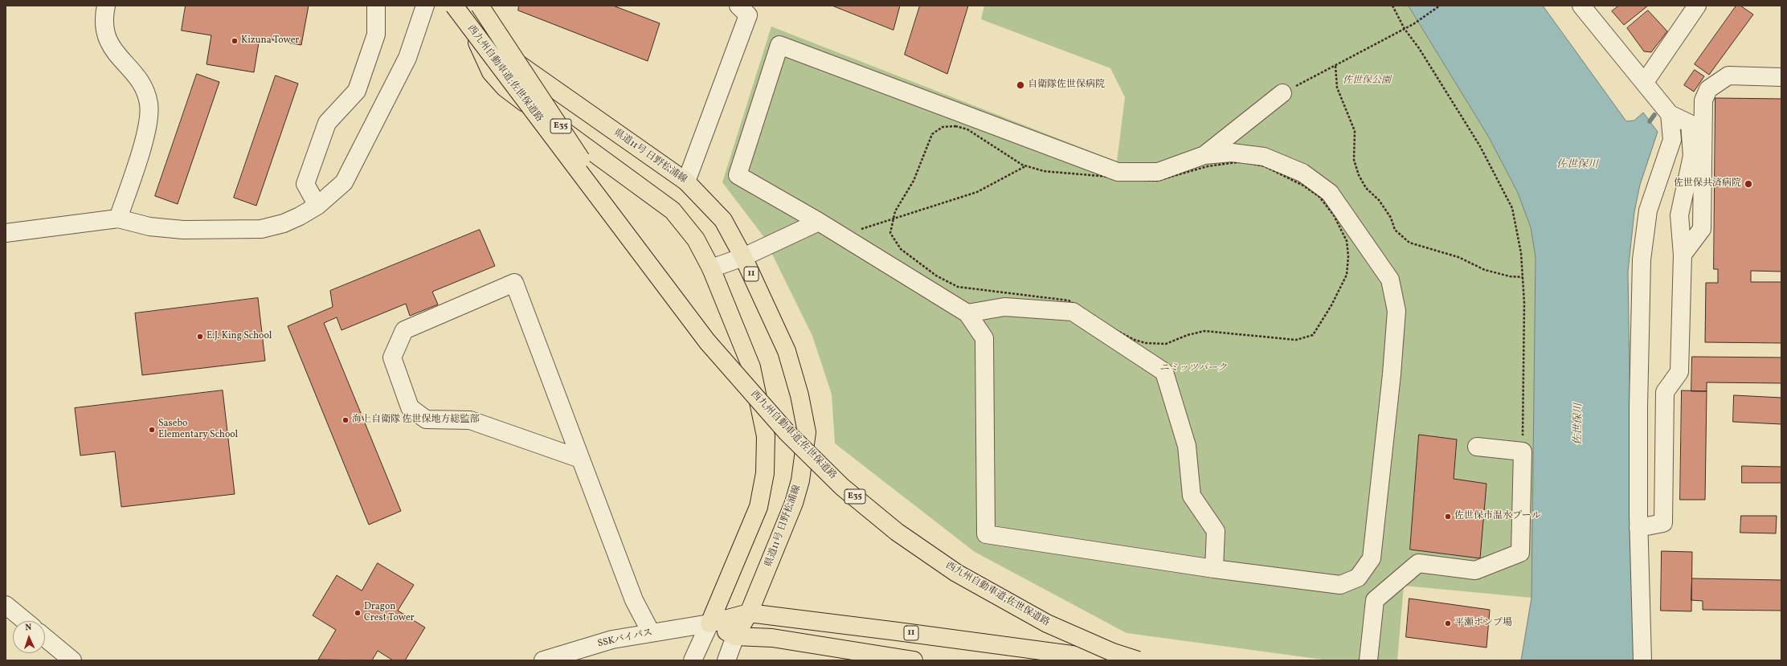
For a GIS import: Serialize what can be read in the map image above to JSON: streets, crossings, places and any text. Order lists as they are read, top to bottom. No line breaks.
{"streets":{"main road":["西九州自動車道;佐世保道路","E35","県道11号 日野松浦線","11"],"street":["SSKバイパス"]},"crossings":[["県道11号 日野松浦線","11"],["11","SSKバイパス"]],"water":["佐世保川"],"parks":["佐世保公園","ニミッツパーク"],"places":["Kizuna Tower","自衛隊佐世保病院","佐世保共済病院","E.J. King School","海上自衛隊 佐世保地方総監部","Sasebo Elementary School","佐世保市温水プール","Dragon Crest Tower","平瀬ポンプ場"],"north":"top"}
